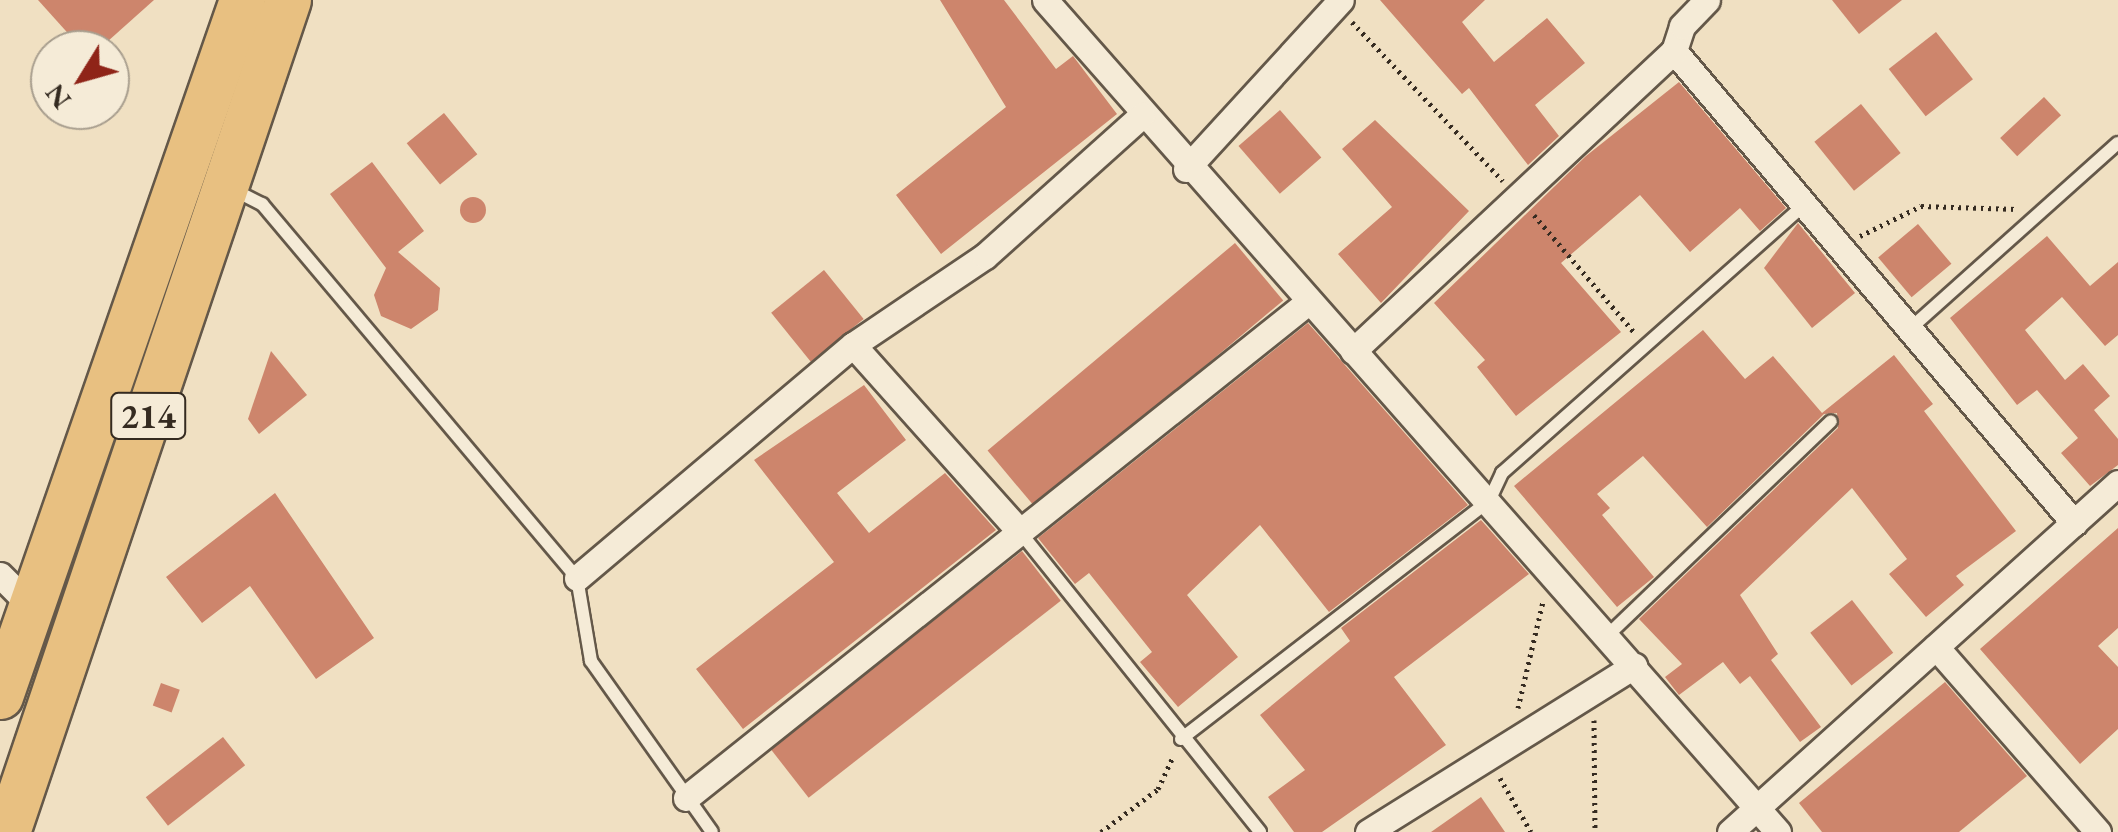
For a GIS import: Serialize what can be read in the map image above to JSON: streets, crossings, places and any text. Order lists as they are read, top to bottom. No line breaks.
{"streets":{"highway":["214"]},"north":"bottom left"}
